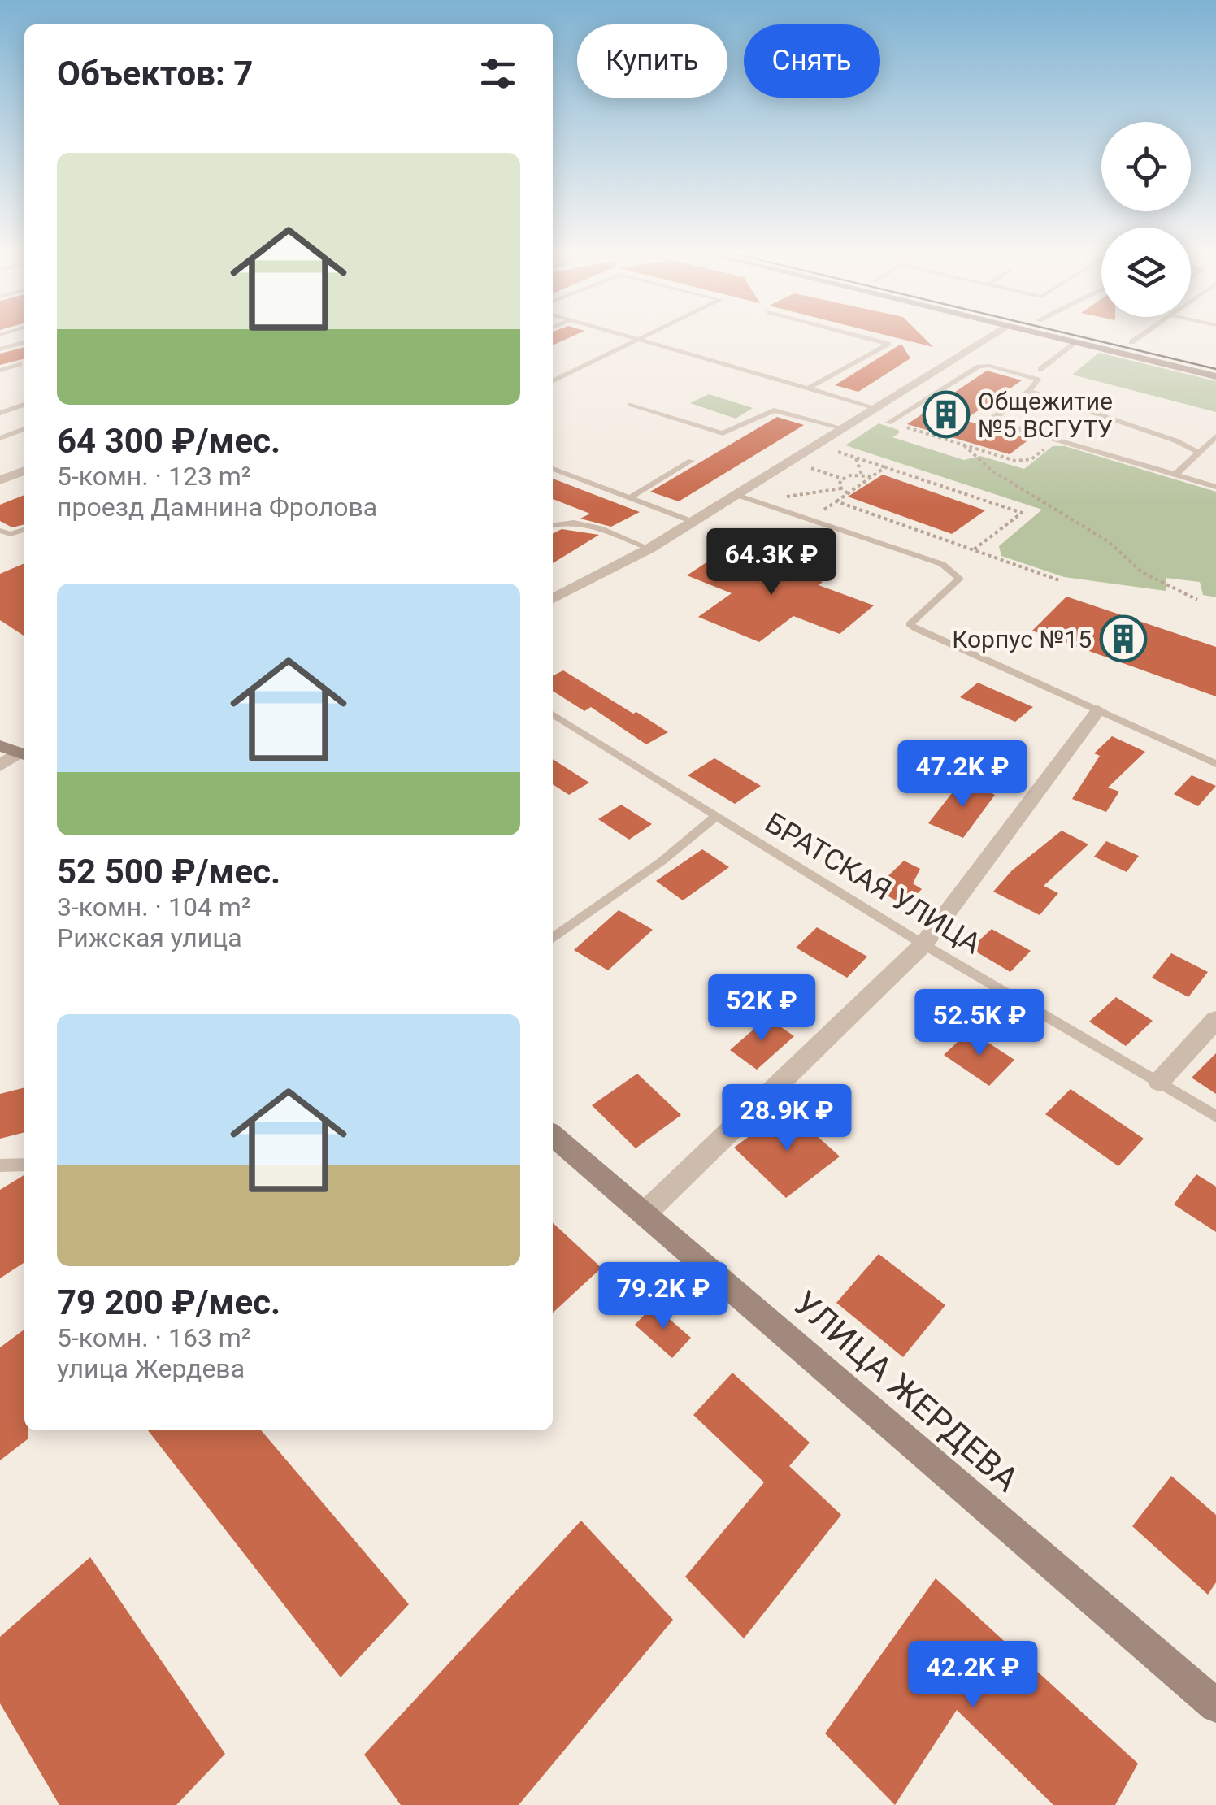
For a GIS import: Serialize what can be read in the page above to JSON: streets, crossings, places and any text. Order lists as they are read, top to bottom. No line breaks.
{"streets":{"main road":["УЛИЦА ЖЕРДЕВА"],"lane":["БРАТСКАЯ УЛИЦА"]},"places":{"building":["Общежитие №5 ВСГУТУ","Корпус №15"]},"page":{"chip":["Купить","Снять"],"heading":"Объектов: 7","list":[{"name":"64 300 ₽/мес.","note":"5-комн. · 123 m² · проезд Дамнина Фролова"},{"name":"52 500 ₽/мес.","note":"3-комн. · 104 m² · Рижская улица"},{"name":"79 200 ₽/мес.","note":"5-комн. · 163 m² · улица Жердева"}],"price":["64.3K ₽","47.2K ₽","52K ₽","52.5K ₽","28.9K ₽","79.2K ₽","42.2K ₽"]}}
